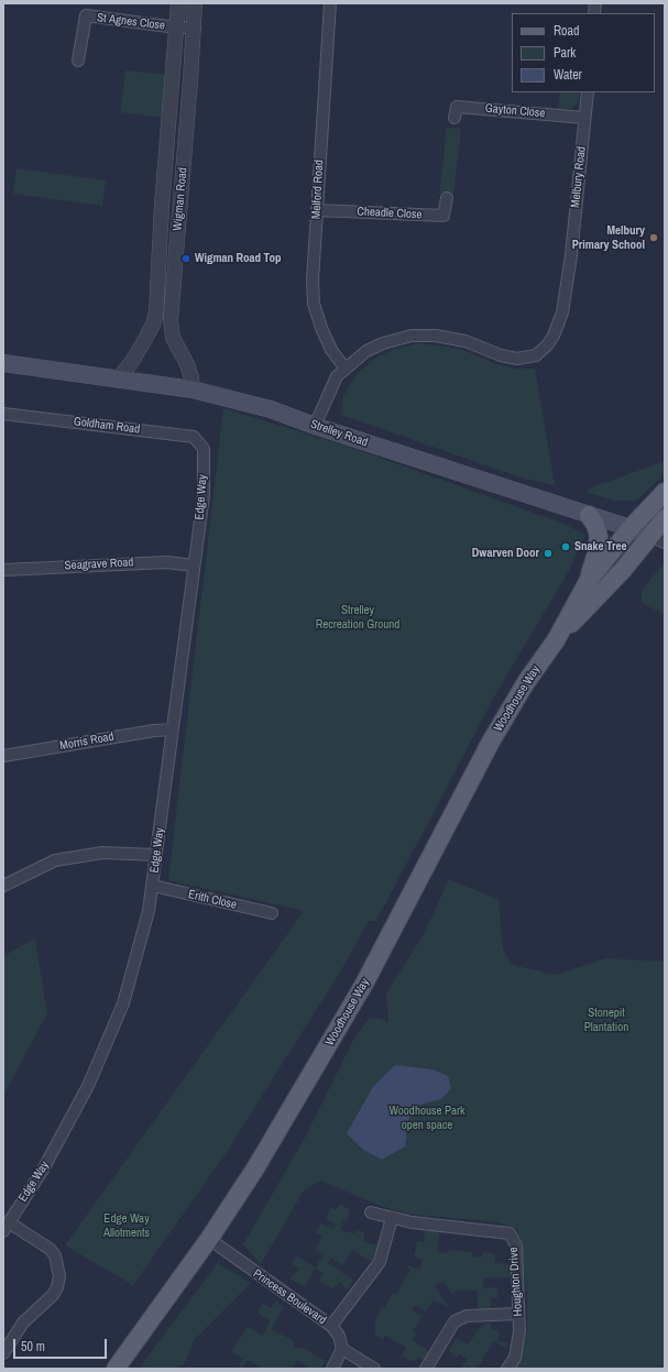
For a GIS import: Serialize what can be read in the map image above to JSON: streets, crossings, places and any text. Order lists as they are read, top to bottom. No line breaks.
{"streets":{"main road":["Strelley Road","Woodhouse Way"],"street":["St Agnes Close","Gayton Close","Melbury Road","Melford Road","Wigman Road","Cheadle Close","Goldham Road","Edge Way","Seagrave Road","Morris Road","Erith Close","Houghton Drive","Princess Boulevard"]},"crossings":[["St Agnes Close","Wigman Road"],["Gayton Close","Melbury Road"],["Melbury Road","Melford Road"],["Melbury Road","Strelley Road"],["Melford Road","Cheadle Close"],["Wigman Road","Strelley Road"],["Goldham Road","Edge Way"],["Strelley Road","Woodhouse Way"],["Edge Way","Seagrave Road"],["Edge Way","Morris Road"],["Edge Way","Erith Close"],["Woodhouse Way","Princess Boulevard"]],"parks":["Strelley Recreation Ground","Stonepit Plantation","Woodhouse Park open space","Edge Way Allotments"],"places":["Melbury Primary School","Wigman Road Top","Snake Tree","Dwarven Door"],"legend":["Road","Park","Water"],"scale_bar":"50 m"}
